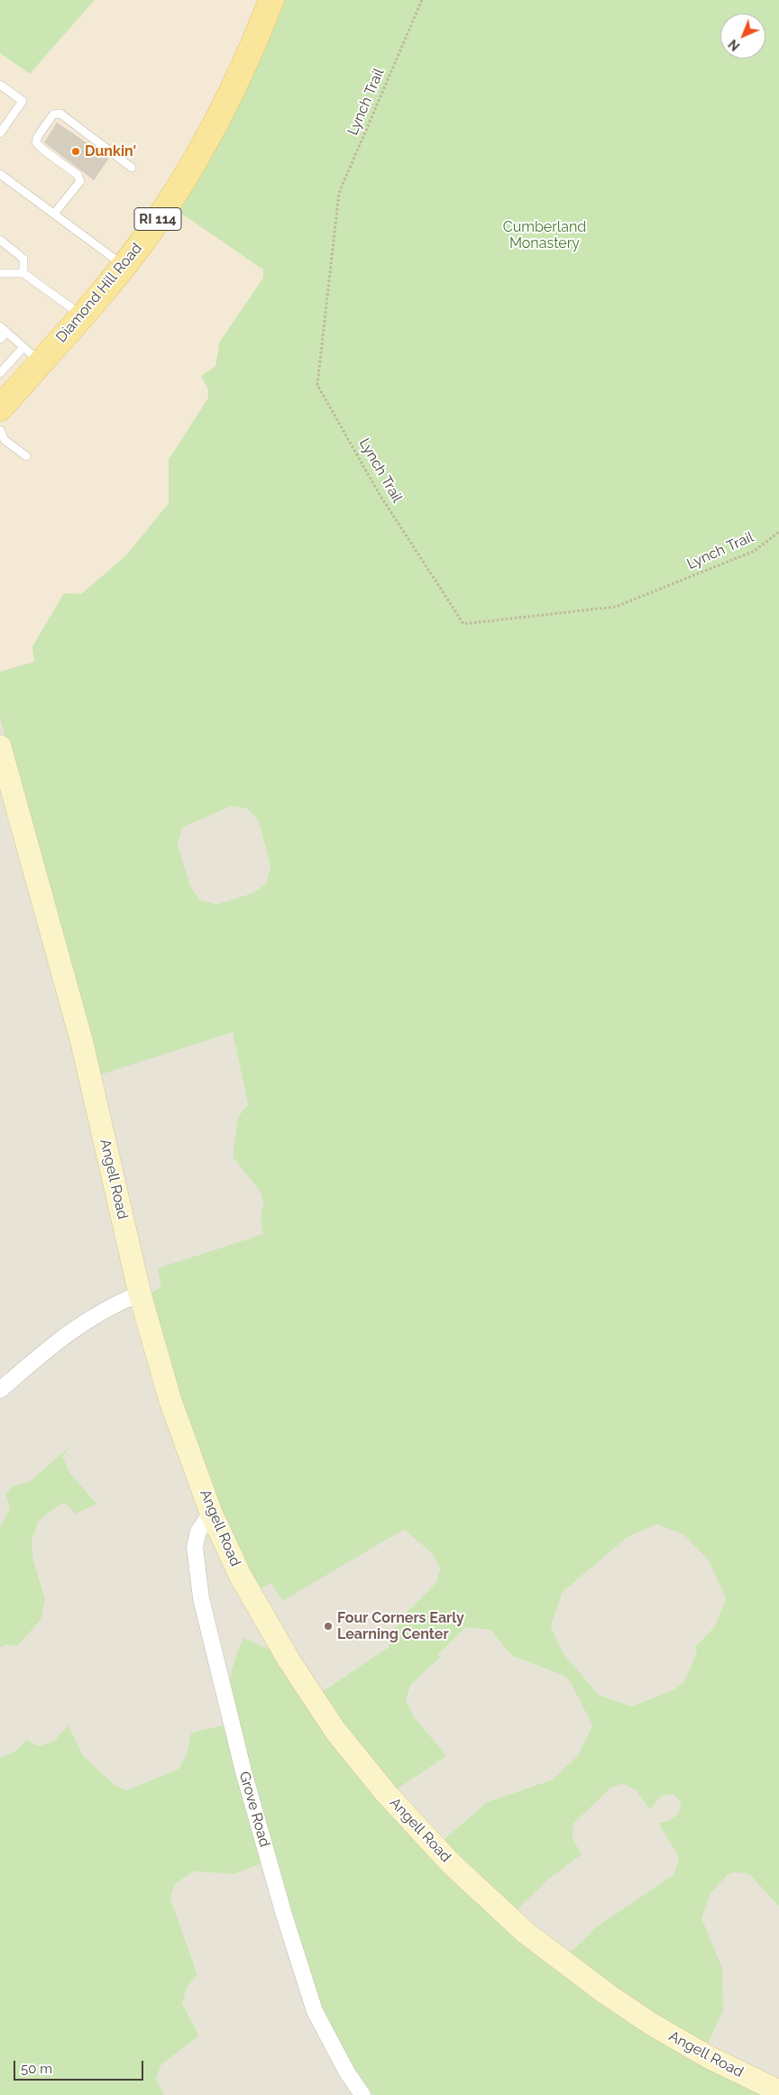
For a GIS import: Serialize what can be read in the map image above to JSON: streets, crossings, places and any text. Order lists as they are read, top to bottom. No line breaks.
{"streets":{"main road":["RI 114","Diamond Hill Road","Angell Road"],"street":["Grove Road"],"path":["Lynch Trail"]},"crossings":[["Angell Road","Grove Road"]],"parks":["Cumberland Monastery"],"places":["Dunkin'","Four Corners Early Learning Center"],"scale_bar":"50 m","north":"bottom left"}
